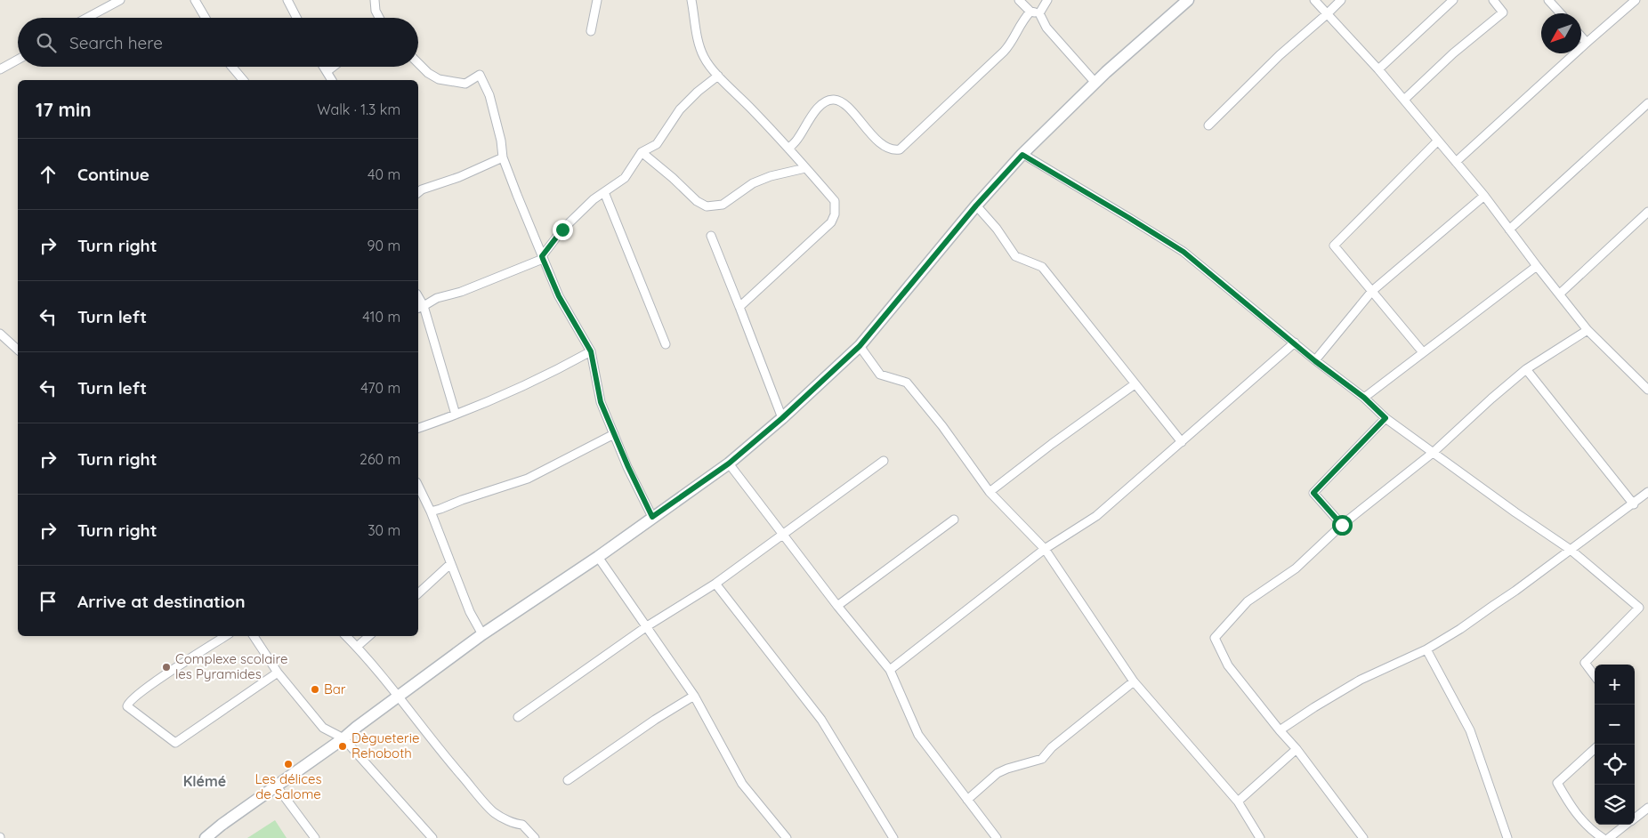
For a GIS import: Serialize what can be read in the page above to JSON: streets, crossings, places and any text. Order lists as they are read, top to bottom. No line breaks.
{"districts":["Klémé"],"places":["Complexe scolaire les Pyramides","Bar","Dègueterie Rehoboth","Les délices de Salome"],"north":"bottom left","page":{"search":"Search here","heading":["17 min","Walk · 1.3 km"],"list":[["Continue","40 m"],["Turn right","90 m"],["Turn left","410 m"],["Turn left","470 m"],["Turn right","260 m"],["Turn right","30 m"],"Arrive at destination"],"map_buttons":["+","−"]}}
